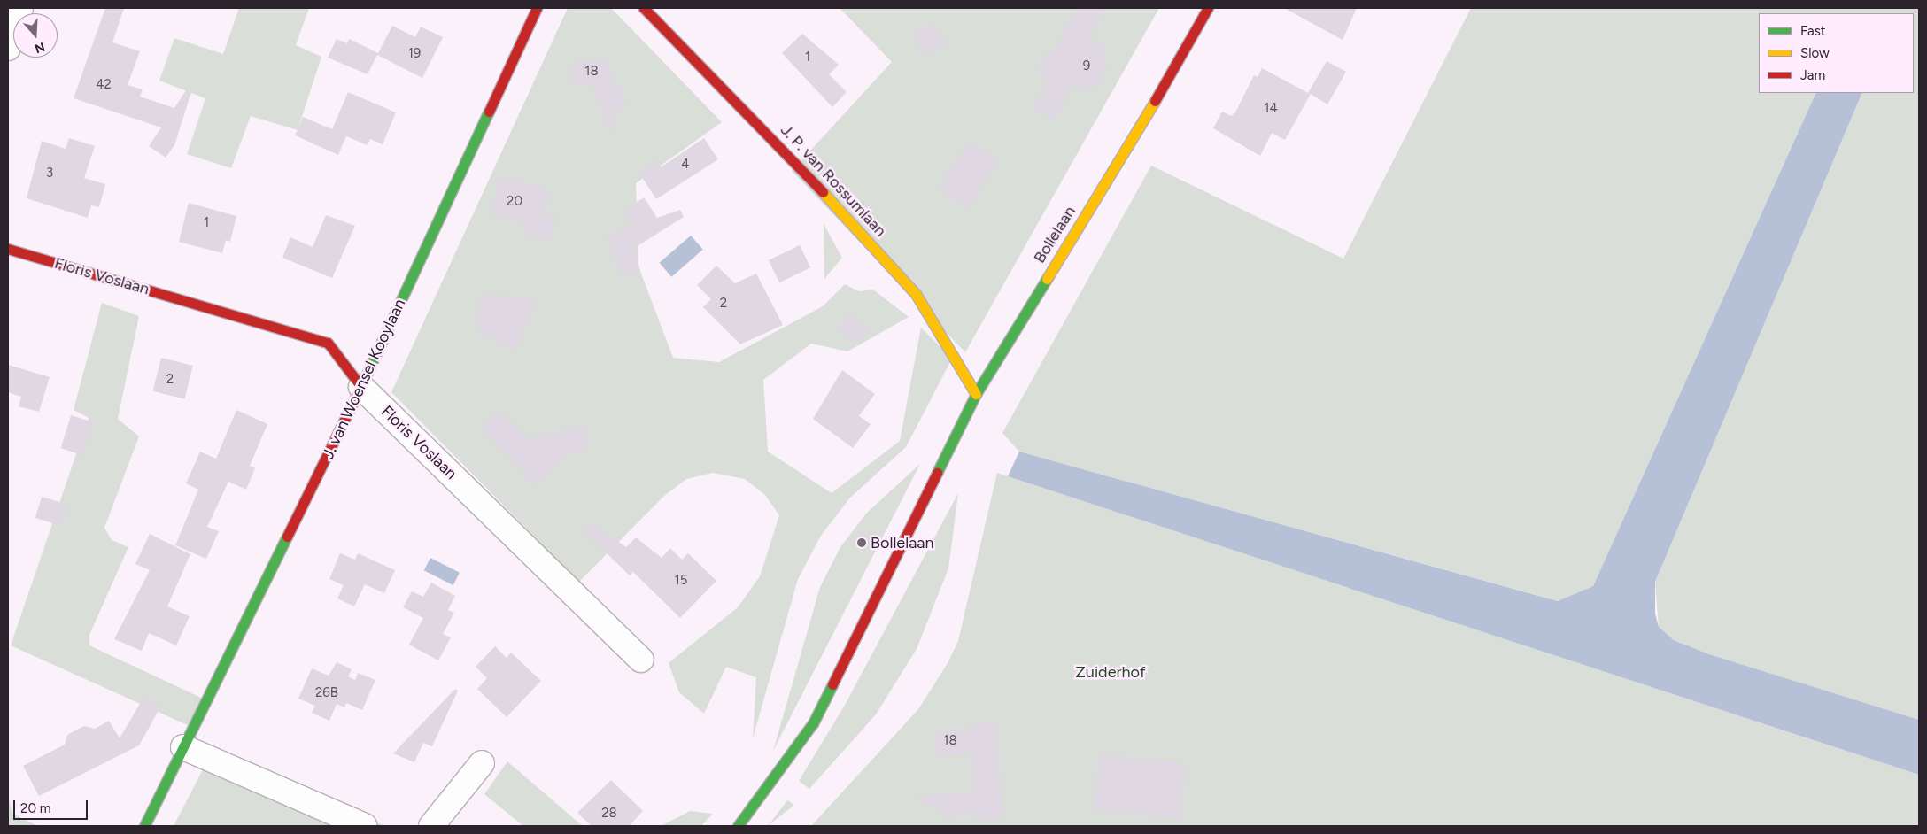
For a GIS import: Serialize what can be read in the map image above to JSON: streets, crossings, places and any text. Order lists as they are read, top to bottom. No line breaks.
{"streets":{"street":["J. P. van Rossumlaan","Bollelaan","Floris Voslaan","J. van Woensel Kooylaan"]},"crossings":[["J. P. van Rossumlaan","Bollelaan"],["Floris Voslaan","J. van Woensel Kooylaan"]],"parks":["Zuiderhof"],"places":["Bollelaan"],"house_numbers":["19","1","9","18","42","14","4","3","20","1","2","2","15","26B","18","28"],"legend":["Fast","Slow","Jam"],"scale_bar":"20 m","north":"bottom"}
